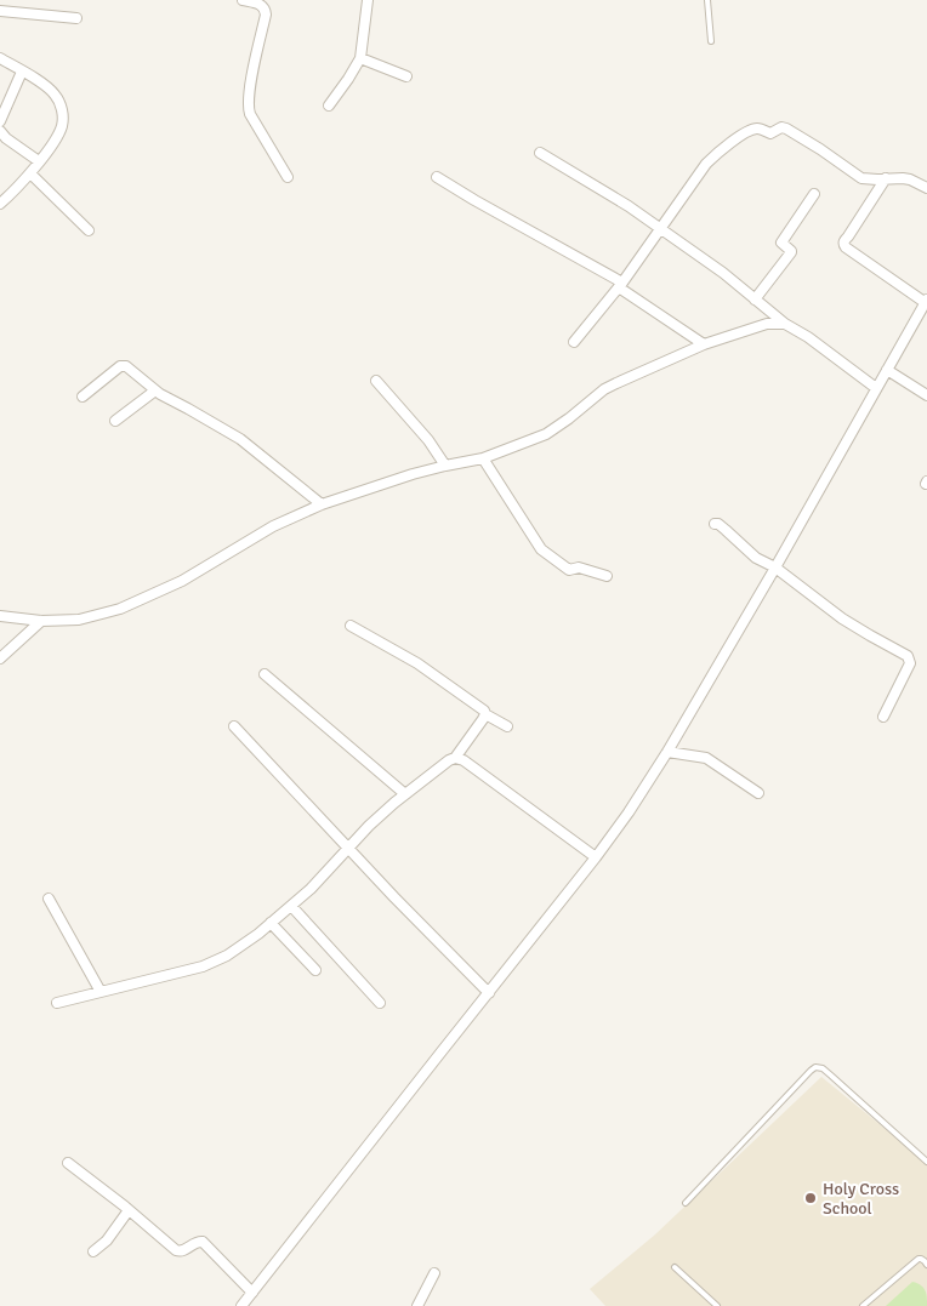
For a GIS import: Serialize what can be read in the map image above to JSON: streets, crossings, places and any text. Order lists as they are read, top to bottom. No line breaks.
{"places":["Holy Cross School"]}
